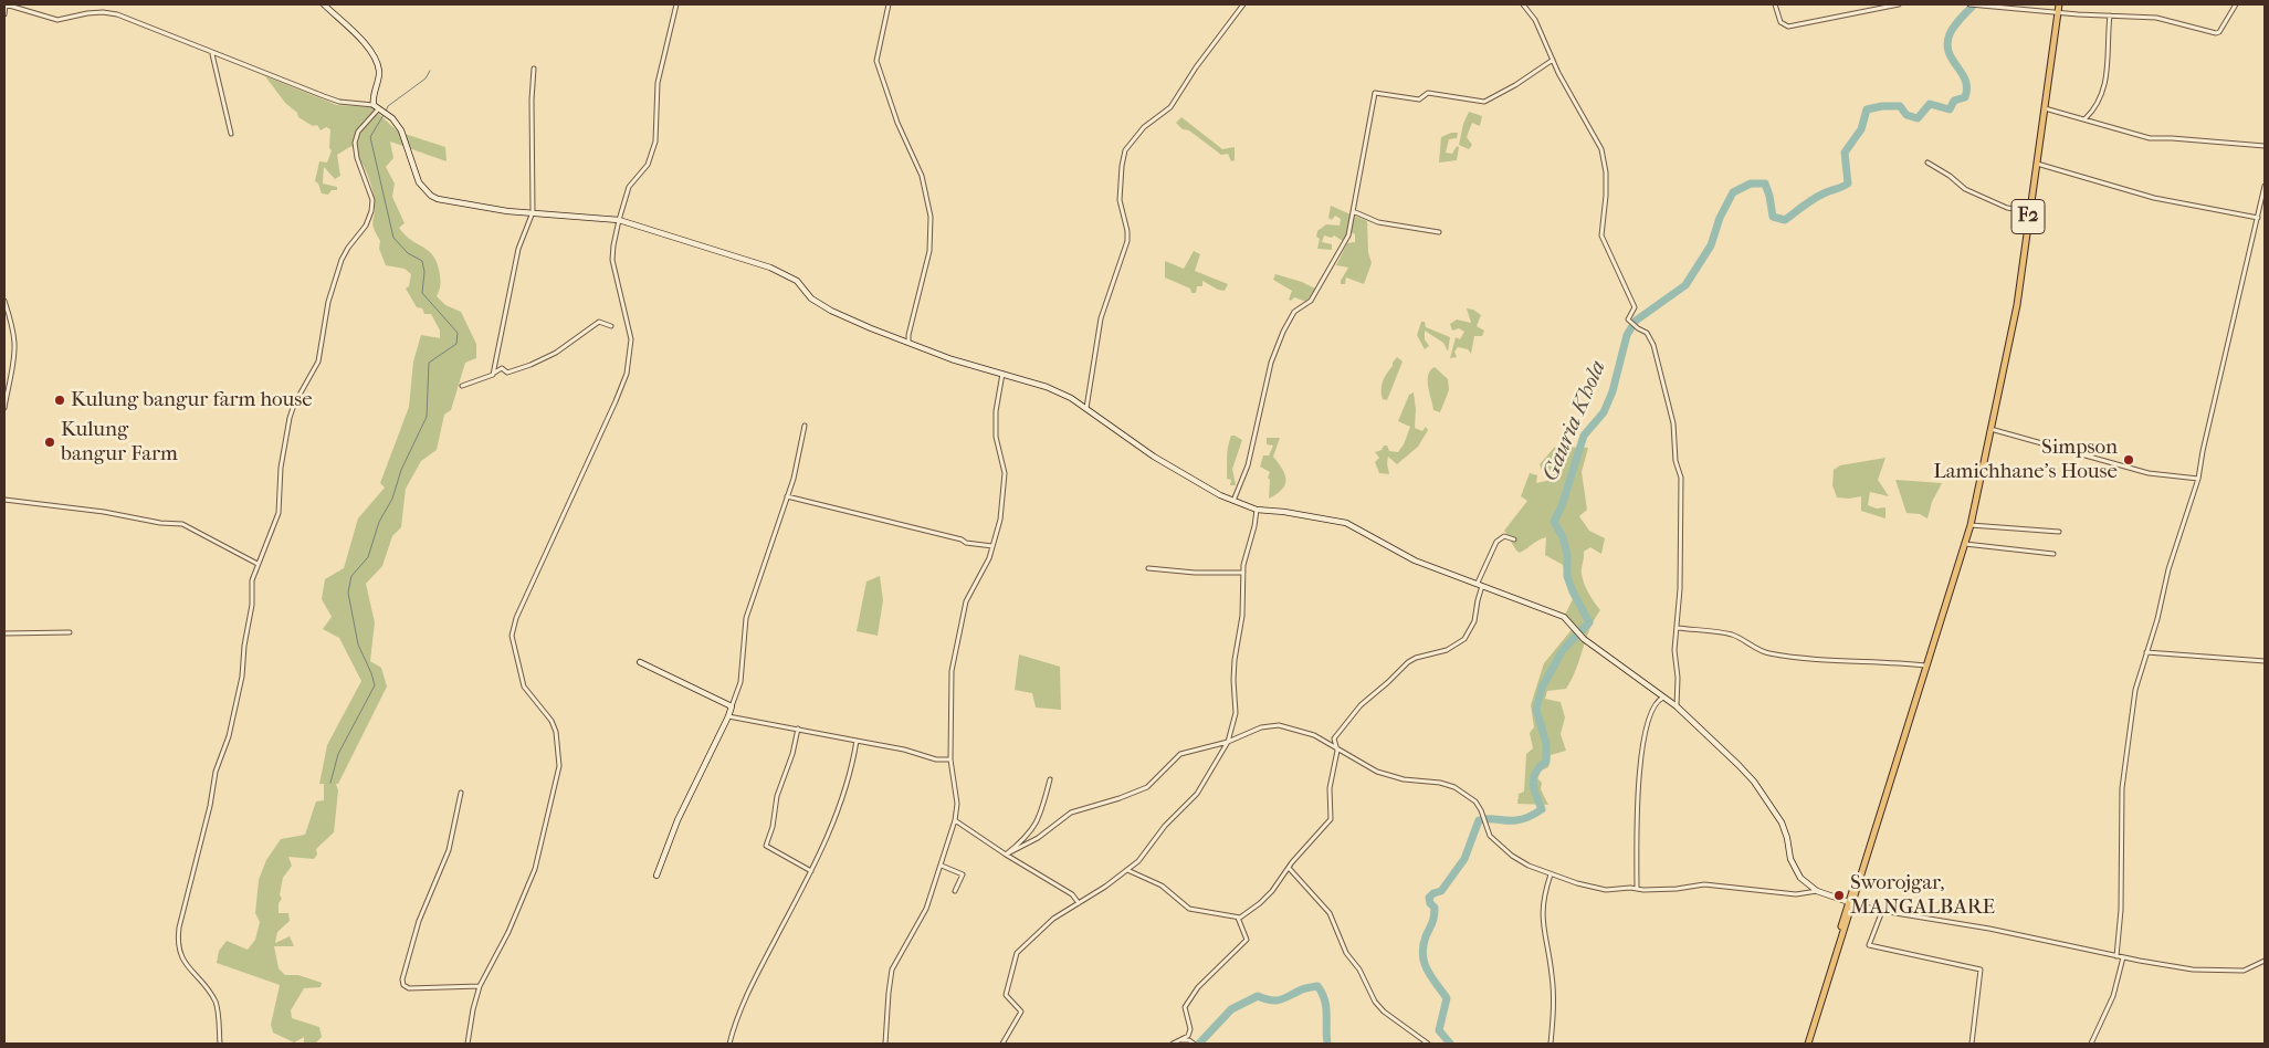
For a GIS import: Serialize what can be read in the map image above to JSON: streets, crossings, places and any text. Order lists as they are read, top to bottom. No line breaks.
{"streets":{"main road":["F2"]},"water":["Gauria Khola"],"places":["Kulung bangur farm house","Kulung bangur Farm","Simpson Lamichhane's House","Sworojgar, MANGALBARE"]}
